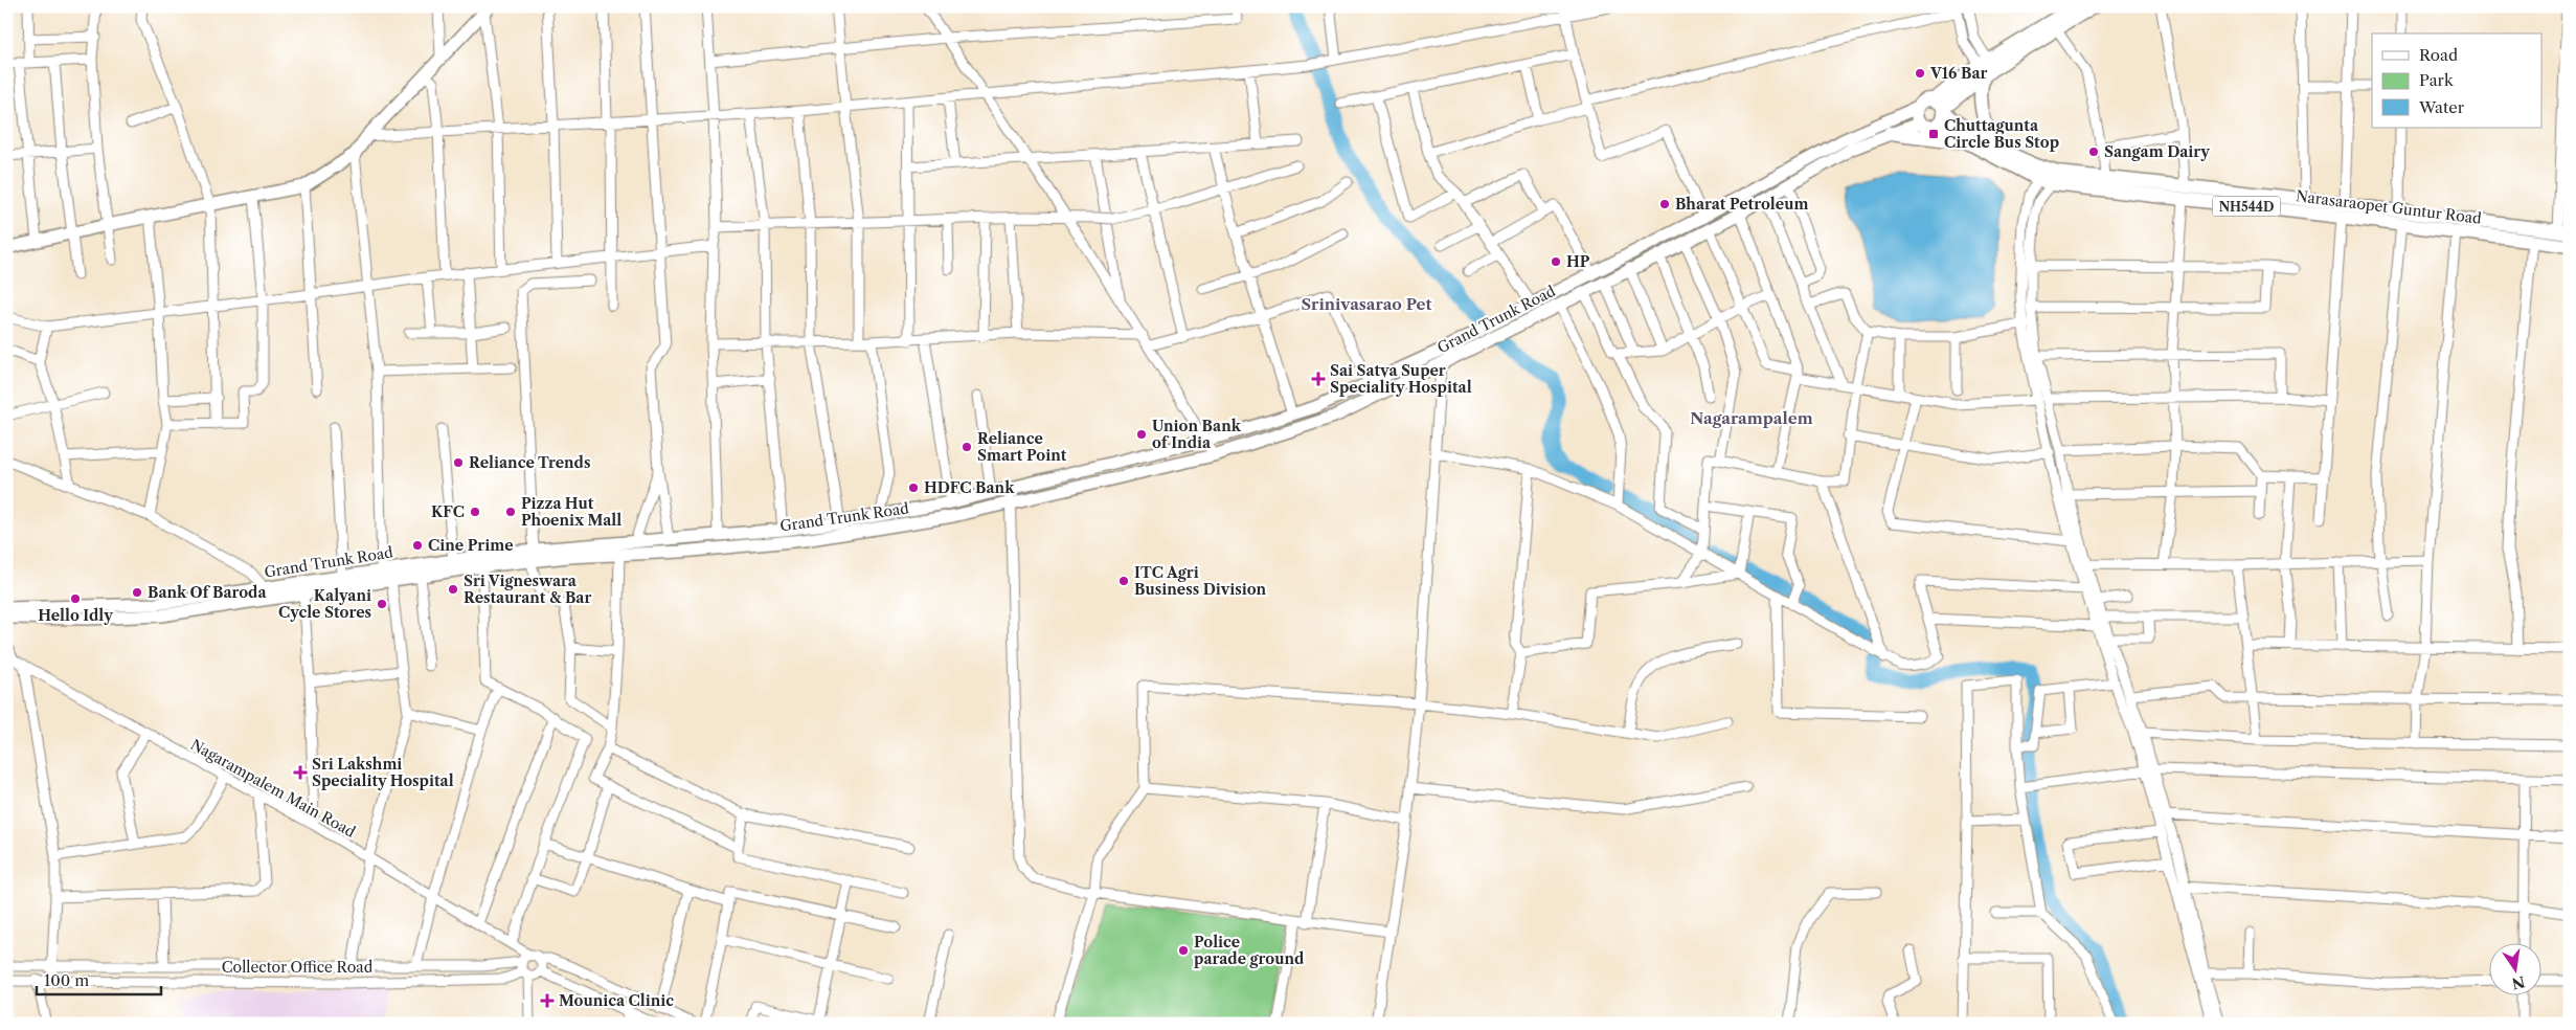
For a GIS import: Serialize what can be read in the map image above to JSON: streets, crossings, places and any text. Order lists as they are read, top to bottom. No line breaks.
{"streets":{"highway":["NH544D","Narasaraopet Guntur Road"],"main road":["Grand Trunk Road"],"street":["Nagarampalem Main Road","Collector Office Road"]},"crossings":[["NH544D","Narasaraopet Guntur Road"],["NH544D","Grand Trunk Road"],["Narasaraopet Guntur Road","Grand Trunk Road"],["Nagarampalem Main Road","Collector Office Road"]],"districts":["Srinivasarao Pet","Nagarampalem"],"places":{"other":["V16 Bar","Sangam Dairy","Bharat Petroleum","HP","Union Bank of India","Reliance Smart Point","Reliance Trends","HDFC Bank","KFC","Pizza Hut Phoenix Mall","Cine Prime","ITC Agri Business Division","Sri Vigneswara Restaurant & Bar","Bank Of Baroda","Hello Idly","Kalyani Cycle Stores","Police parade ground"],"transit":["Chuttagunta Circle Bus Stop"],"health":["Sai Satya Super Speciality Hospital","Sri Lakshmi Speciality Hospital","Mounica Clinic"]},"legend":["Road","Park","Water"],"scale_bar":"100 m","north":"bottom"}
